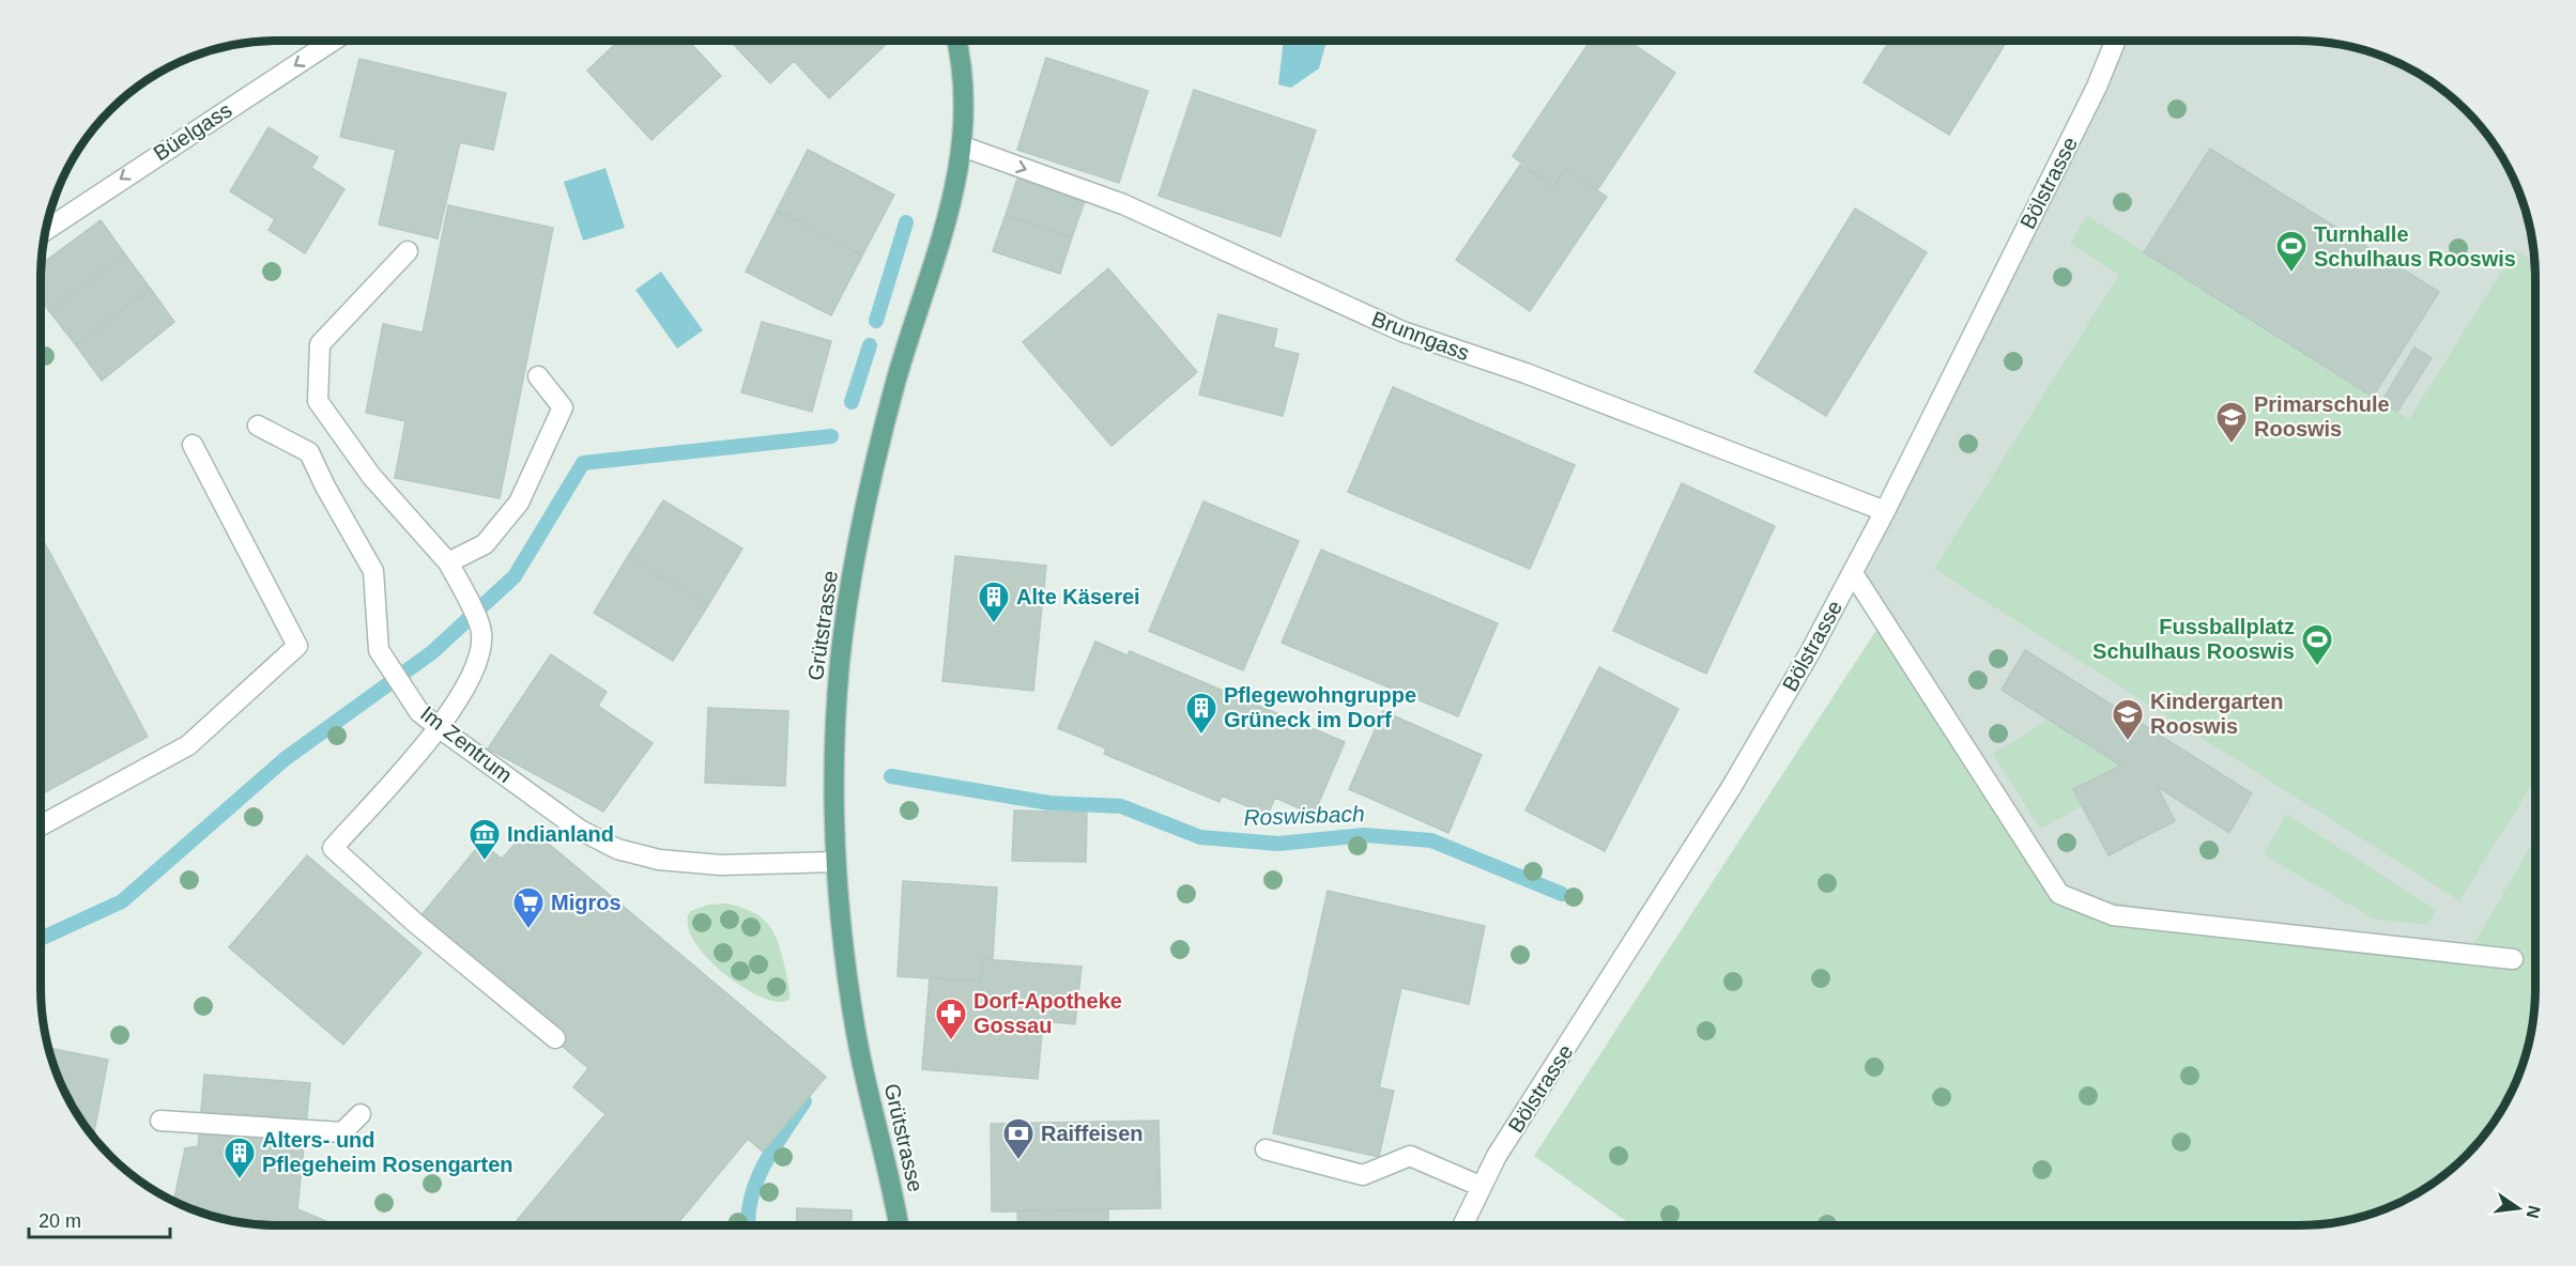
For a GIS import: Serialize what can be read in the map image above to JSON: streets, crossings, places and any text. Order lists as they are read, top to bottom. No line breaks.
{"streets":{"main road":["Grütstrasse"],"street":["Büelgass","Bölstrasse","Brunngass","Im Zentrum"]},"crossings":[["Bölstrasse","Brunngass"],["Brunngass","Grütstrasse"],["Grütstrasse","Im Zentrum"]],"one_way":["Büelgass","Brunngass"],"water":["Roswisbach"],"places":{"sports":["Turnhalle Schulhaus Rooswis","Fussballplatz Schulhaus Rooswis"],"school or university":["Primarschule Rooswis","Kindergarten Rooswis"],"building":["Alte Käserei","Pflegewohngruppe Grüneck im Dorf","Alters- und Pflegeheim Rosengarten"],"museum":["Indianland"],"supermarket":["Migros"],"pharmacy":["Dorf-Apotheke Gossau"],"bank":["Raiffeisen"]},"scale_bar":"20 m","north":"right"}
